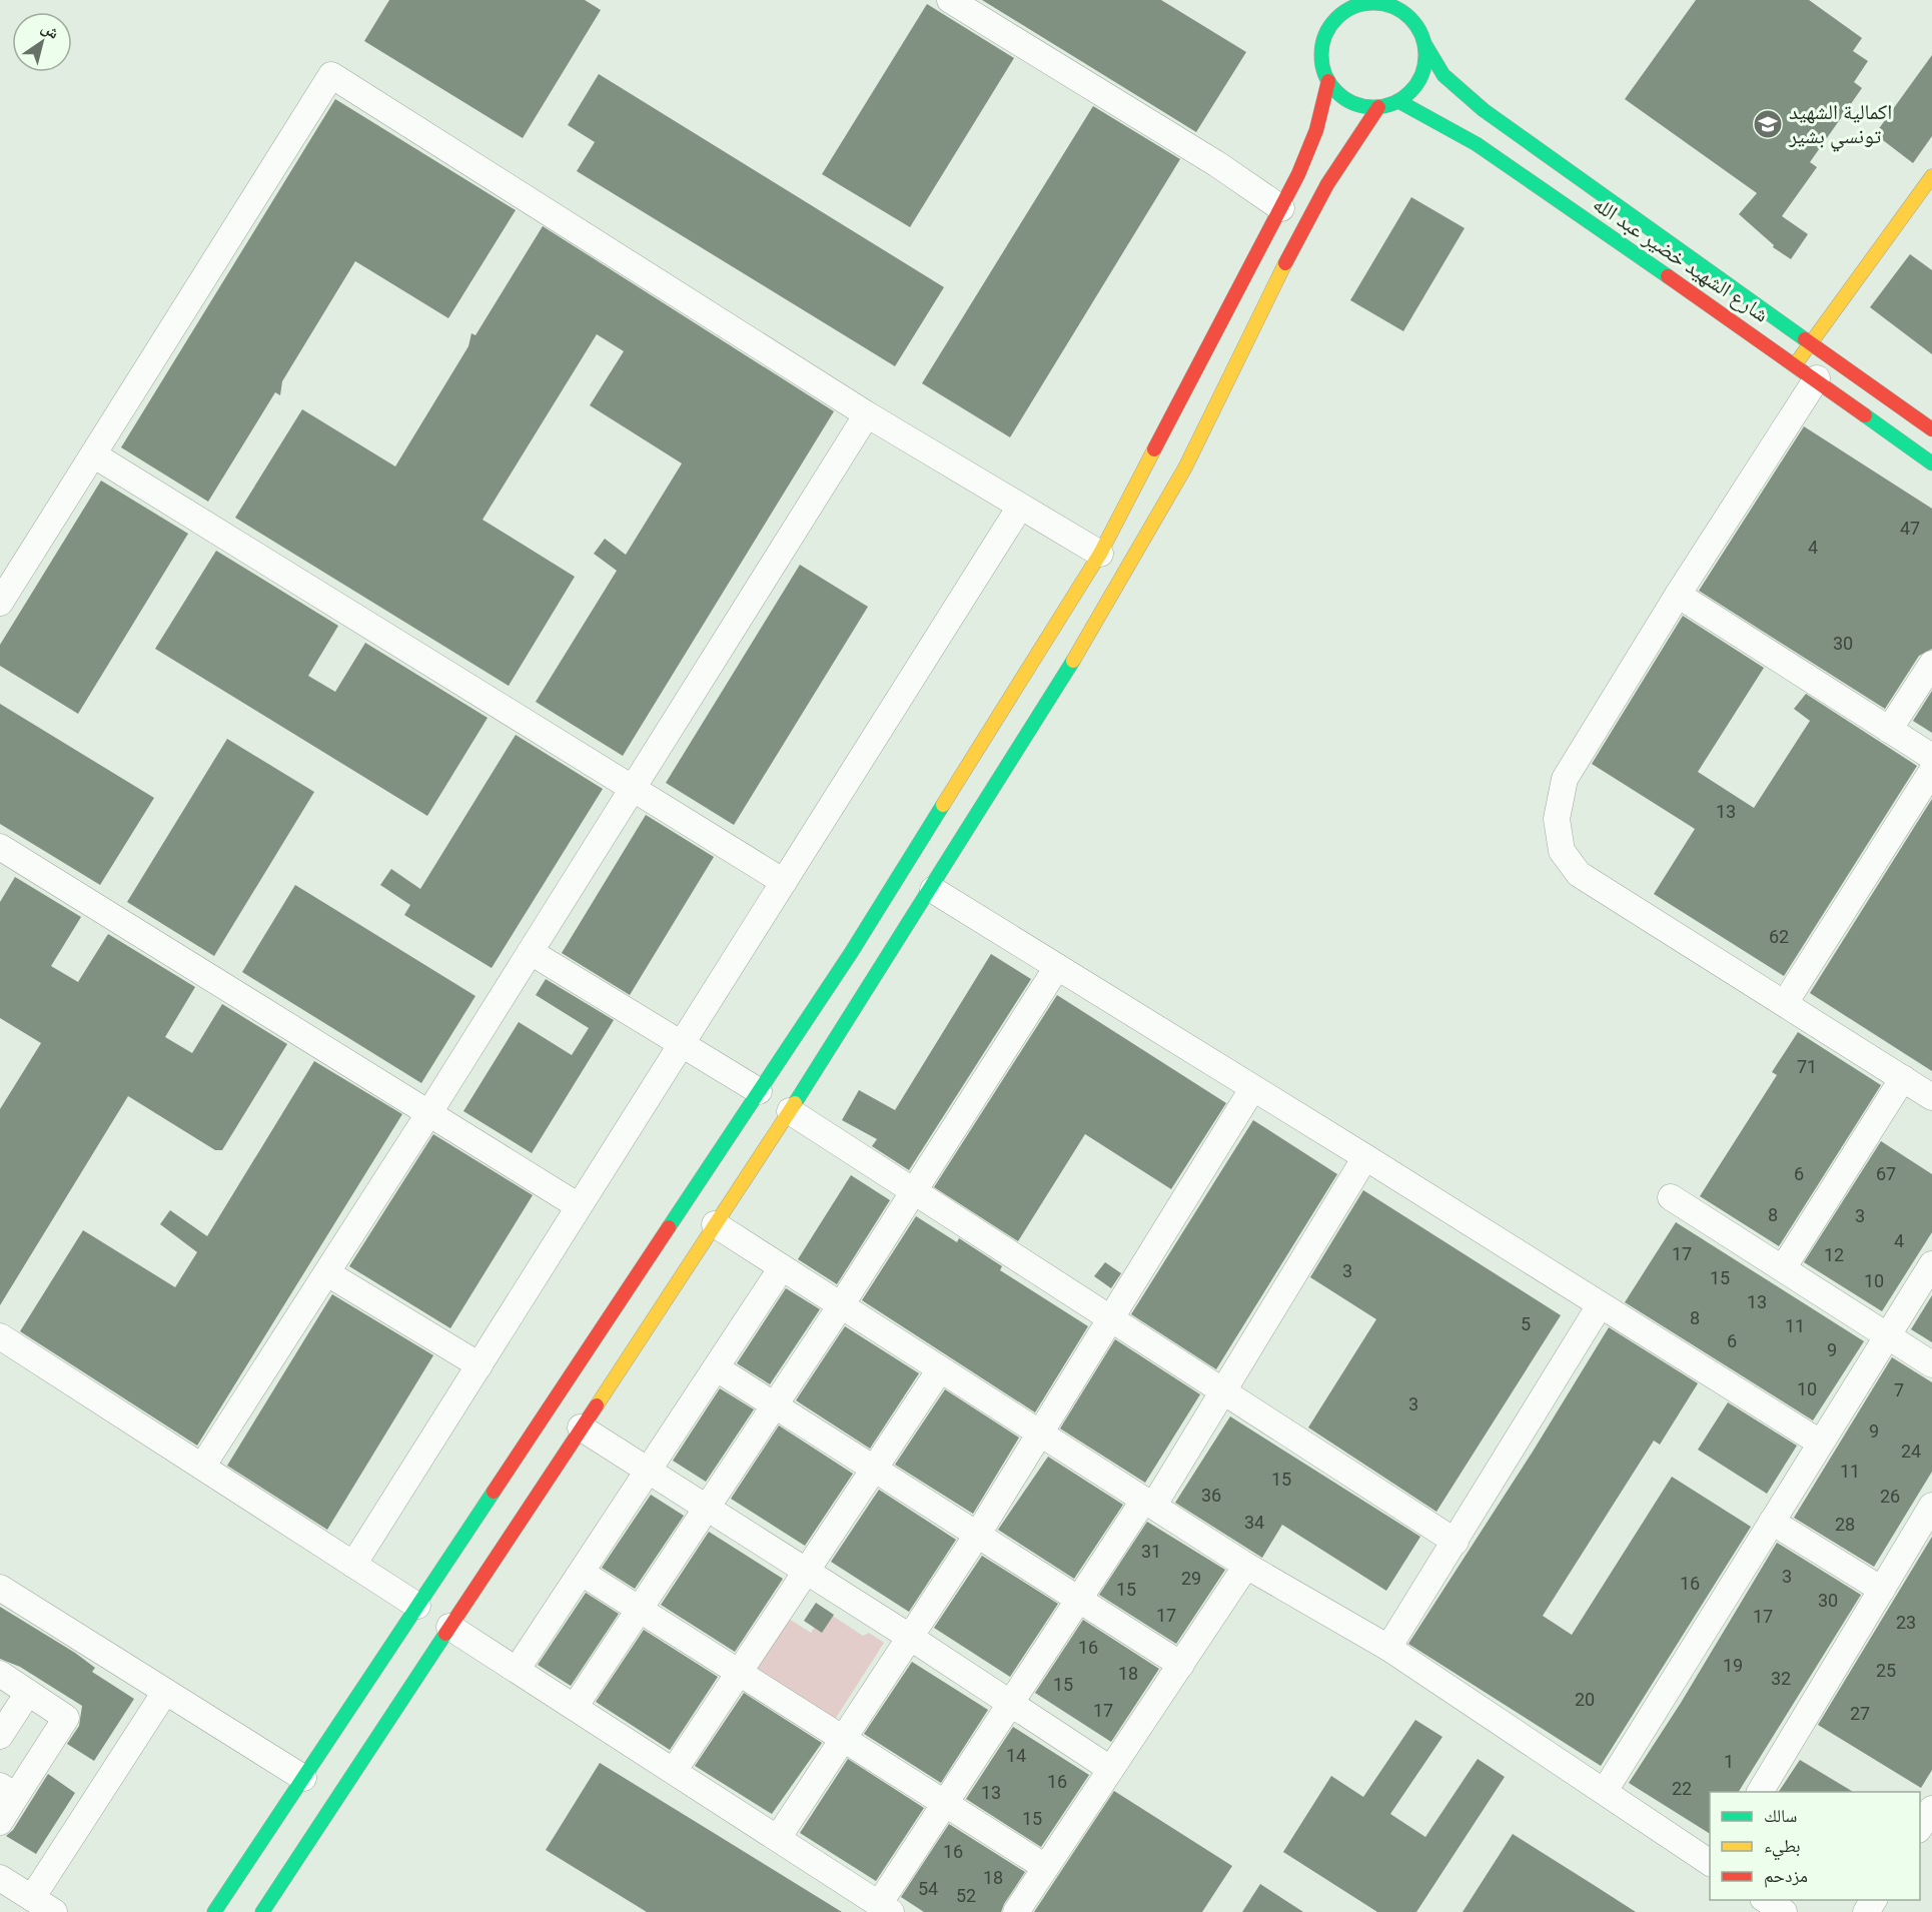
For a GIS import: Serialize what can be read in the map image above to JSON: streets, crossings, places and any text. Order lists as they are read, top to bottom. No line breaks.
{"streets":{"main road":["شارع الشهيد خضير عبد الله"]},"places":{"school or university":["اكمالية الشهيد تونسي بشير"]},"house_numbers":["47","4","30","13","62","71","6","67","8","3","4","17","12","3","15","10","13","8","5","11","6","9","10","7","3","9","24","11","15","36","26","34","28","31","3","29","16","15","30","17","17","23","16","19","25","18","32","15","20","17","27","14","1","16","22","13","15","16","18","54","52"],"legend":["سالك","بطيء","مزدحم"],"north":"top right"}
